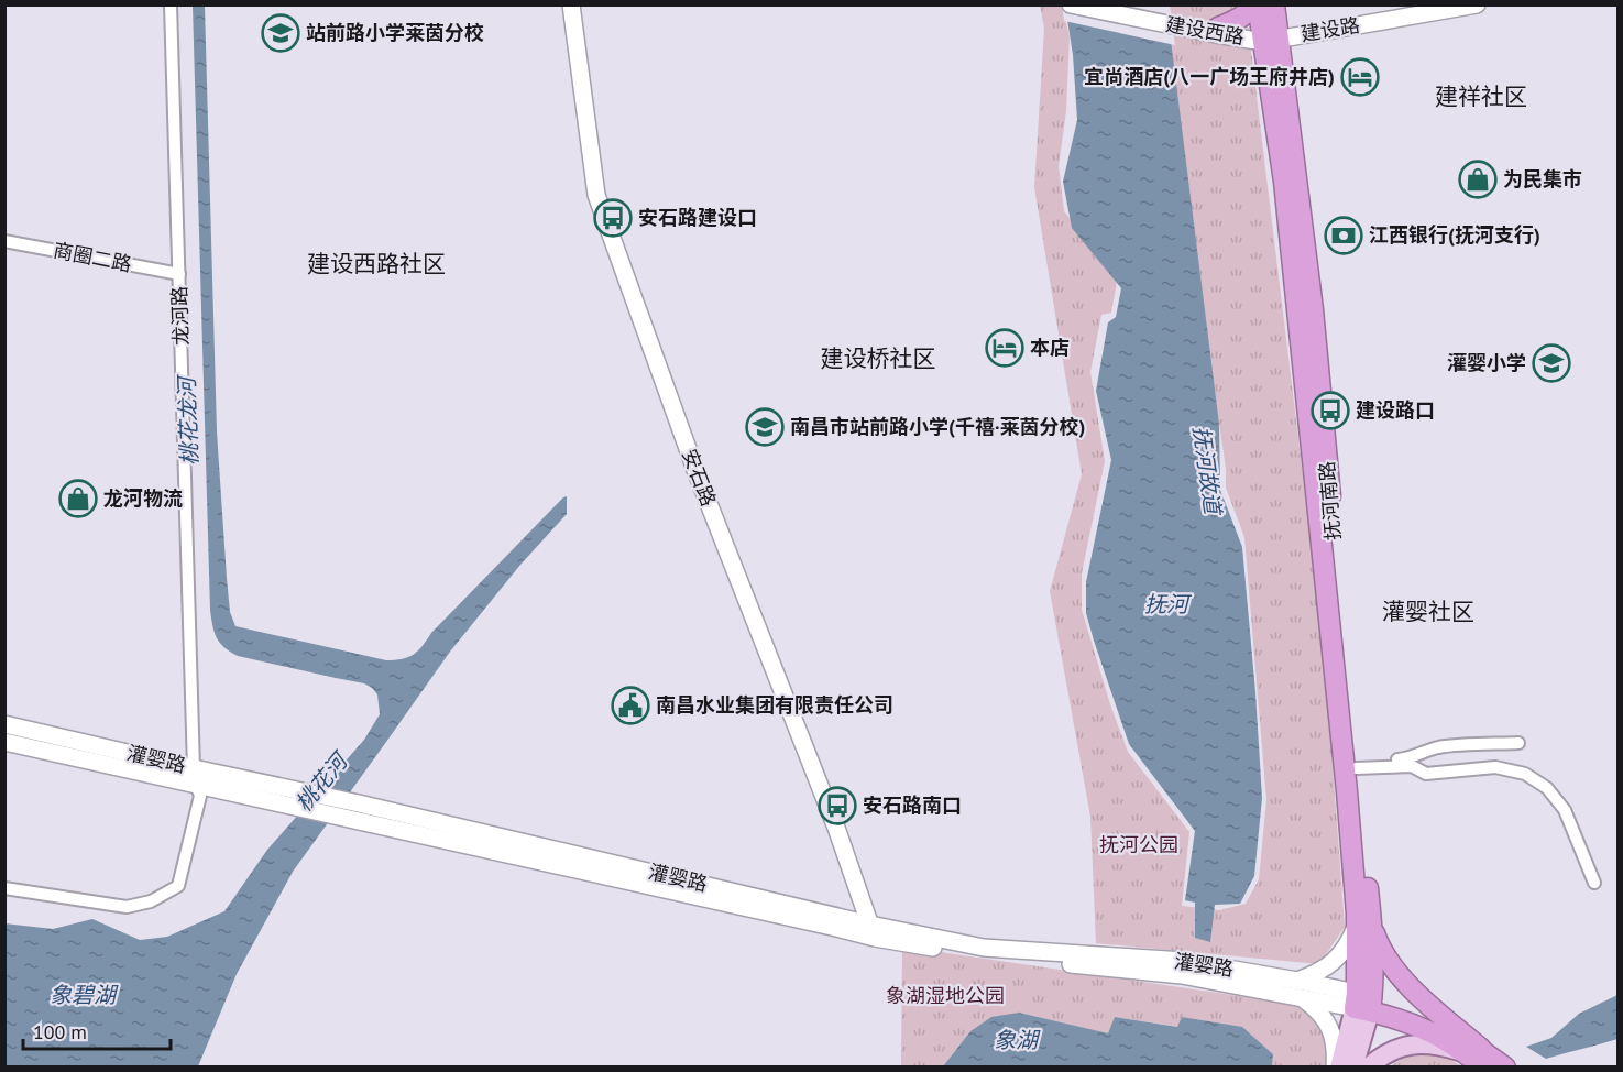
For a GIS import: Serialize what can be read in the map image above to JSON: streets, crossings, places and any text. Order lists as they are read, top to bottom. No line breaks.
{"streets":{"highway":["抚河南路"],"main road":["建设路","建设西路","安石路","灌婴路"],"street":["商圈二路","龙河路"]},"crossings":[["建设路","建设西路"],["建设路","抚河南路"],["建设西路","抚河南路"],["商圈二路","龙河路"],["龙河路","灌婴路"],["安石路","灌婴路"],["抚河南路","灌婴路"]],"districts":["建祥社区","建设西路社区","建设桥社区","灌婴社区"],"water":["桃花龙河","抚河故道","抚河","桃花河","象碧湖","象湖"],"parks":["抚河公园","象湖湿地公园"],"places":{"school or university":["站前路小学莱茵分校","灌婴小学","南昌市站前路小学(千禧·莱茵分校)"],"hotel":["宜尚酒店(八一广场王府井店)","本店"],"shop":["为民集市","龙河物流"],"bus stop":["安石路建设口","建设路口","安石路南口"],"bank":["江西银行(抚河支行)"],"public building":["南昌水业集团有限责任公司"]},"scale_bar":"100 m"}
